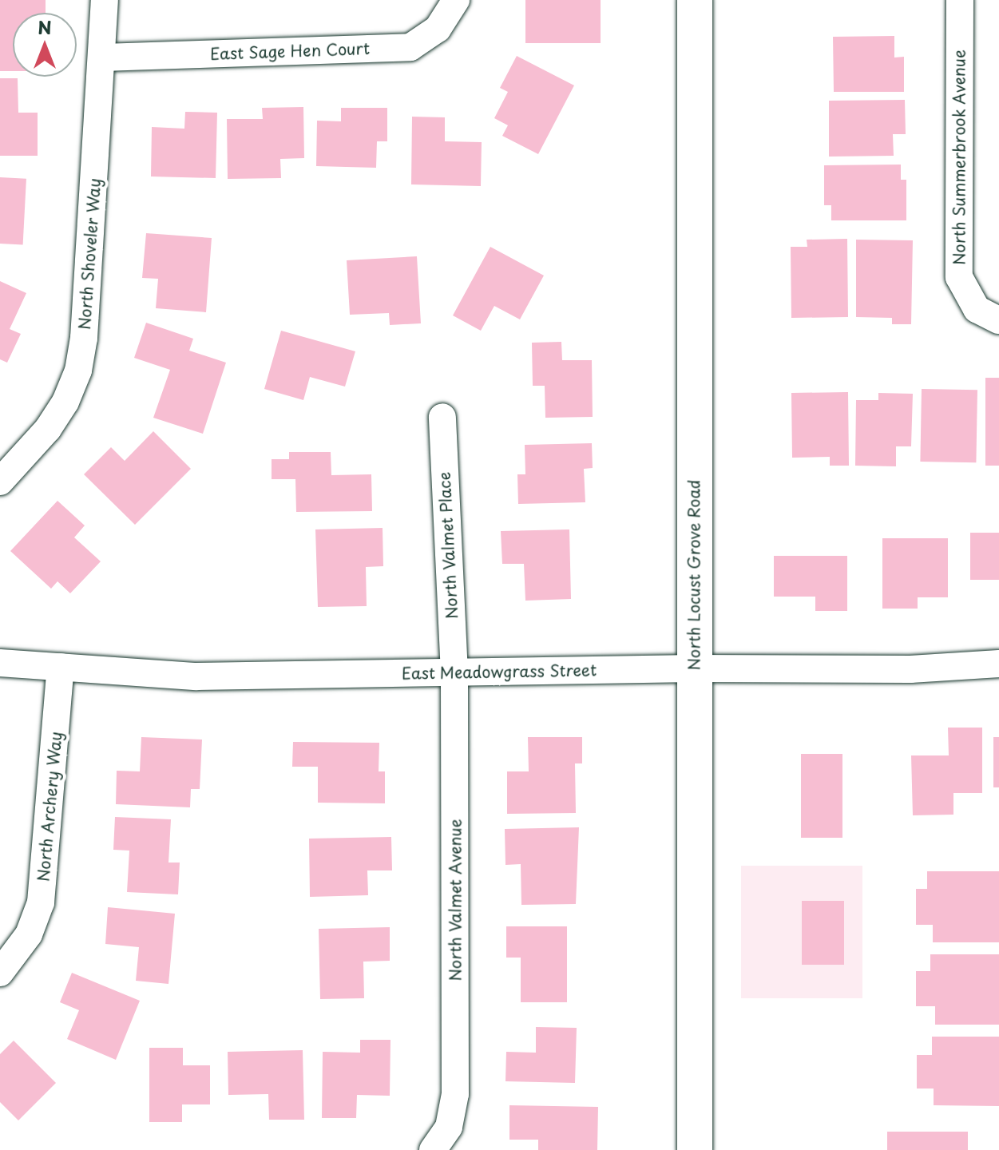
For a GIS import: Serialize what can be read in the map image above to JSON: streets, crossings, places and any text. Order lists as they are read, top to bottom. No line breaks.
{"streets":{"main road":["North Locust Grove Road"],"street":["East Sage Hen Court","North Summerbrook Avenue","North Shoveler Way","North Valmet Place","East Meadowgrass Street","North Archery Way","North Valmet Avenue"]},"crossings":[["East Sage Hen Court","North Shoveler Way"],["North Valmet Place","East Meadowgrass Street"],["North Valmet Place","North Valmet Avenue"],["North Locust Grove Road","East Meadowgrass Street"],["East Meadowgrass Street","North Archery Way"],["East Meadowgrass Street","North Valmet Avenue"]],"north":"top"}
